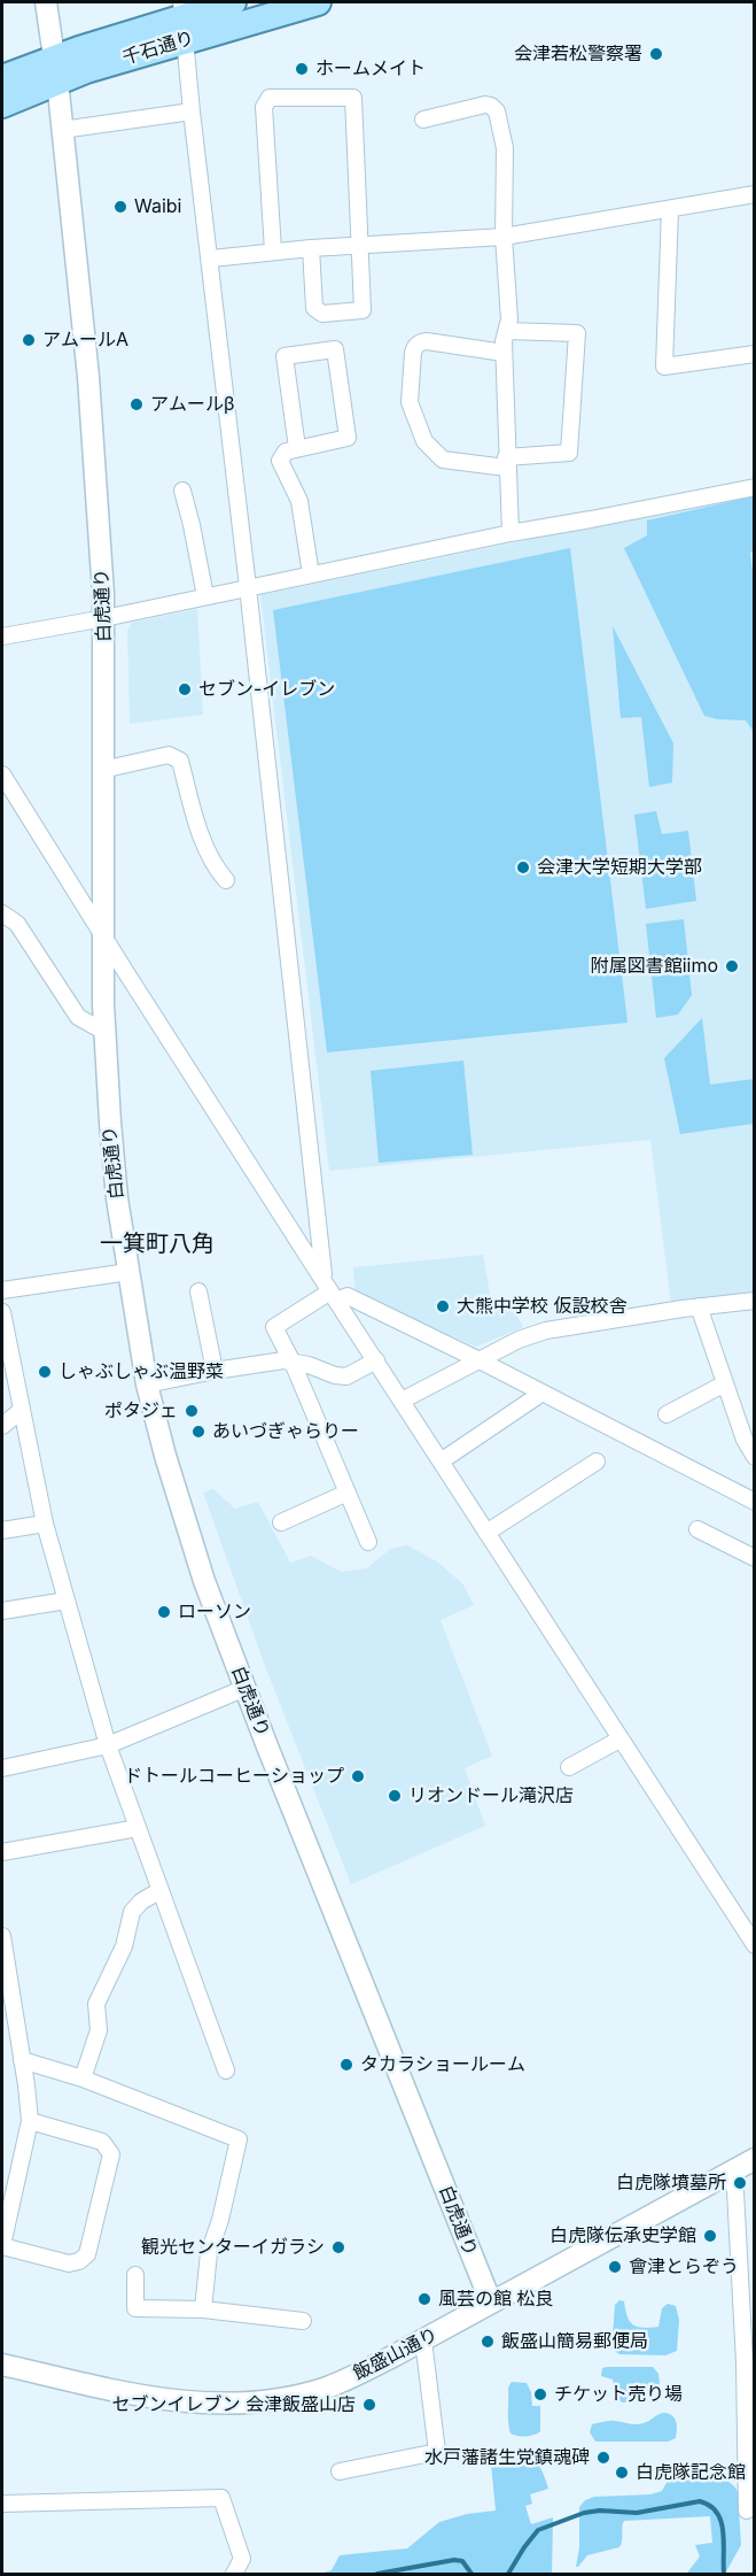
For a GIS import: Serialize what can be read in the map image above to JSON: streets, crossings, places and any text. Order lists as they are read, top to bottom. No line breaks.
{"streets":{"main road":["千石通り"],"street":["白虎通り","飯盛山通り"]},"crossings":[["千石通り","白虎通り"],["白虎通り","飯盛山通り"]],"districts":["一箕町八角"],"places":["会津若松警察署","ホームメイト","Waibi","アムールA","アムールβ","セブン-イレブン","会津大学短期大学部","附属図書館iimo","大熊中学校 仮設校舎","しゃぶしゃぶ温野菜","ポタジェ","あいづぎゃらりー","ローソン","ドトールコーヒーショップ","リオンドール滝沢店","タカラショールーム","白虎隊墳墓所","白虎隊伝承史学館","観光センターイガラシ","會津とらぞう","風芸の館 松良","飯盛山簡易郵便局","チケット売り場","セブンイレブン 会津飯盛山店","水戸藩諸生党鎮魂碑","白虎隊記念館"]}
